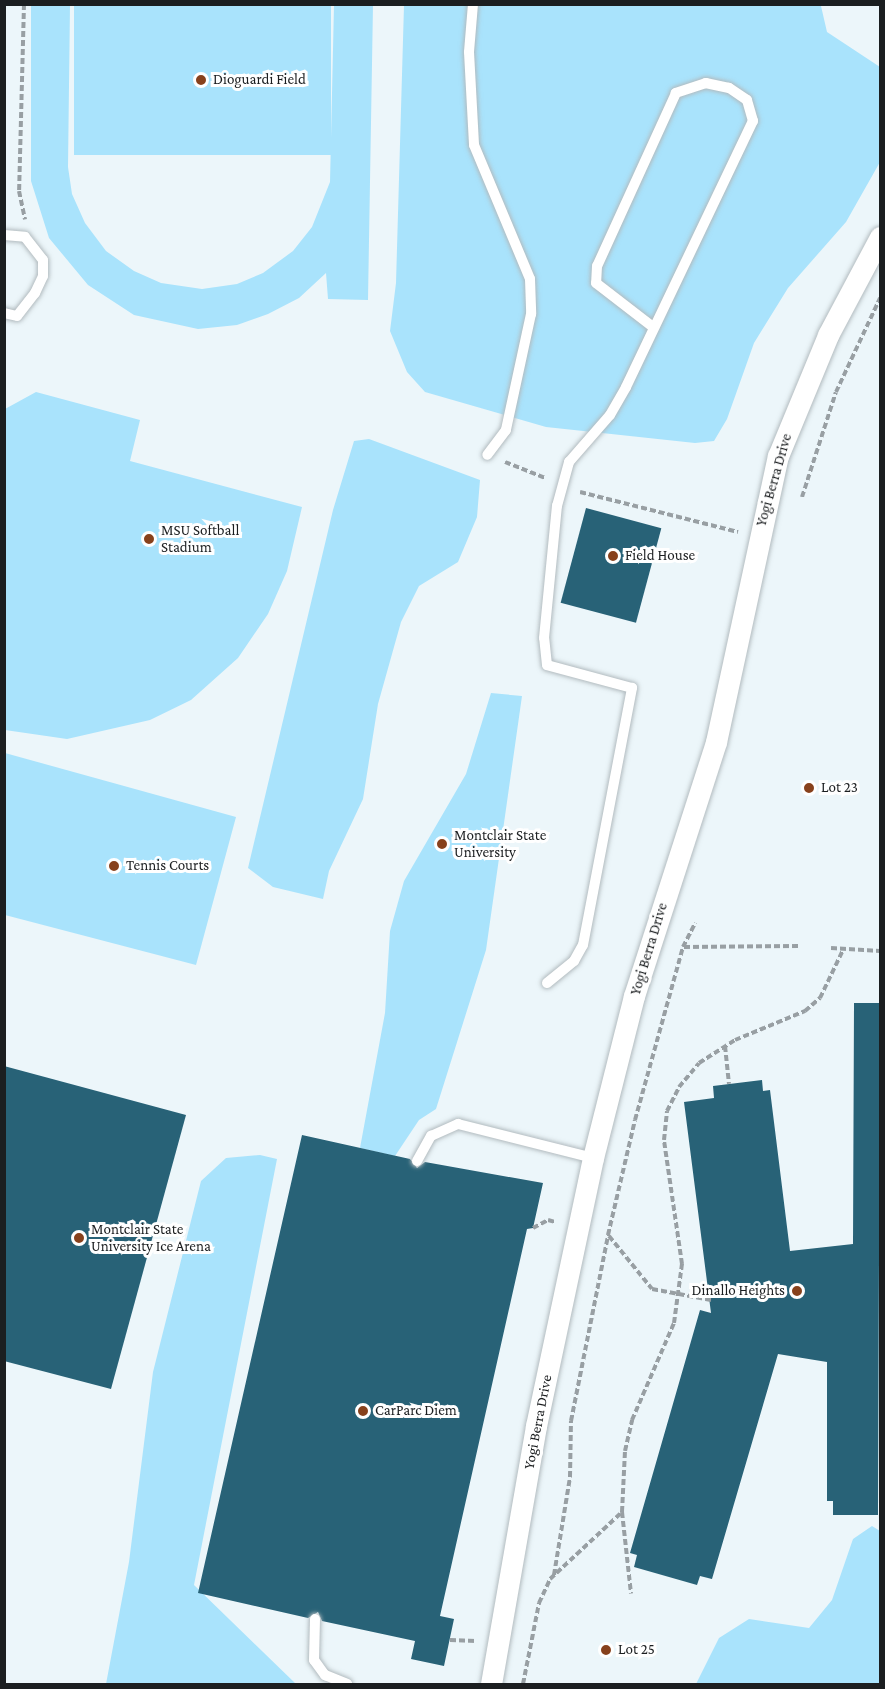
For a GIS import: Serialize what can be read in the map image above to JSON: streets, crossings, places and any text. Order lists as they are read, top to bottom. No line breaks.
{"streets":{"street":["Yogi Berra Drive"]},"places":["Dioguardi Field","MSU Softball Stadium","Field House","Lot 23","Montclair State University","Tennis Courts","Montclair State University Ice Arena","Dinallo Heights","CarParc Diem","Lot 25"]}
